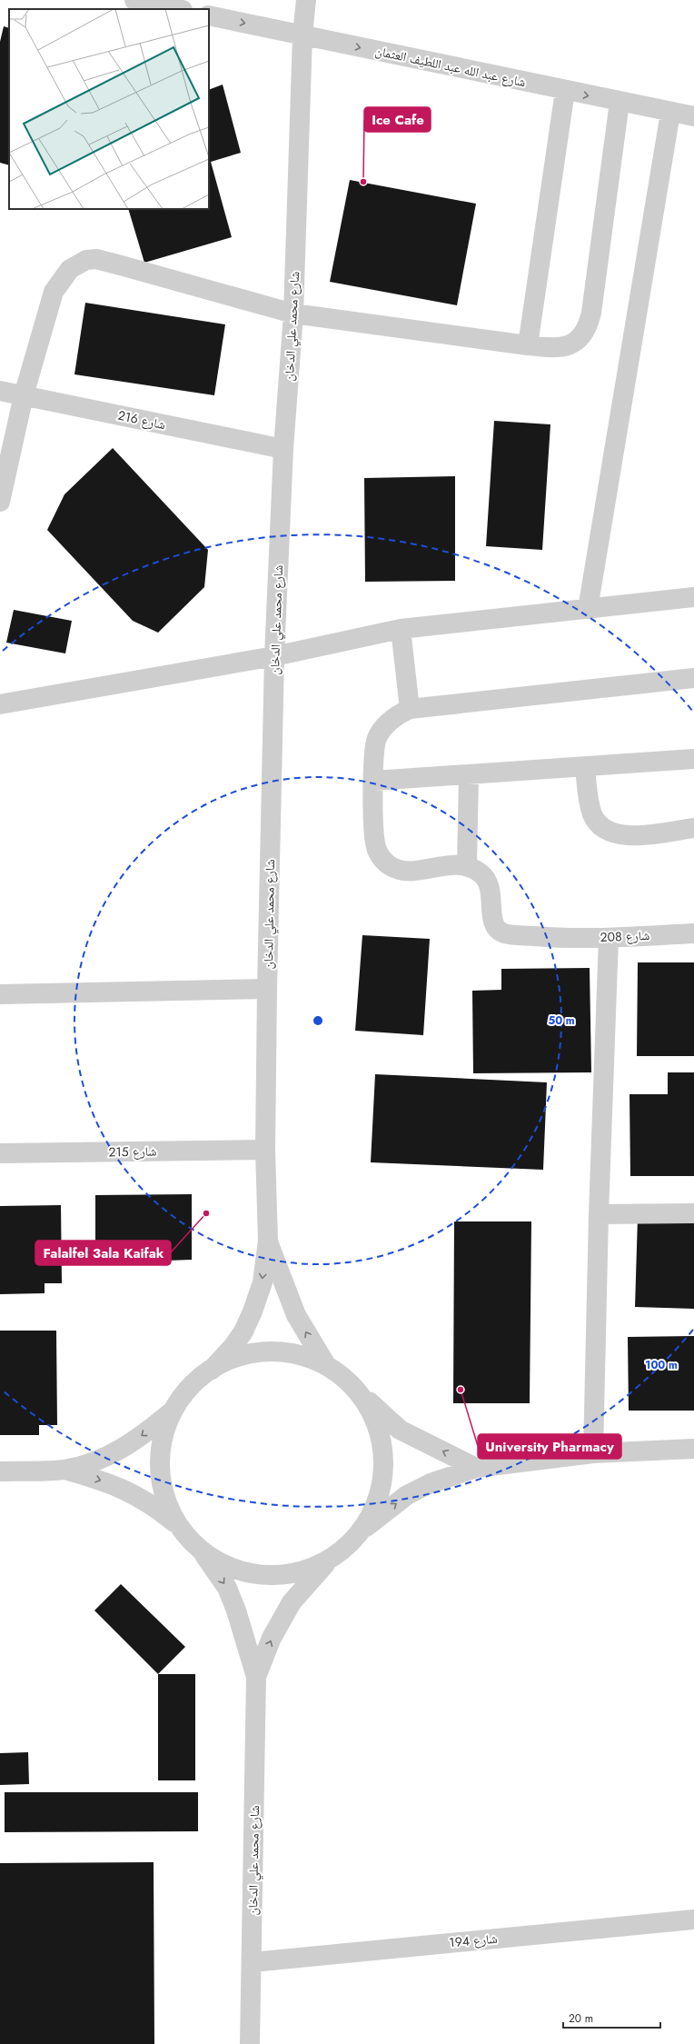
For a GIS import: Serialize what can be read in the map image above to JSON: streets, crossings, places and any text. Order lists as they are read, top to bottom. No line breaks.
{"streets":{"street":["شارع عبد الله عبد اللطيف العثمان","شارع محمد علي الدخان","شارع 216","شارع 208","شارع 215","شارع 194"]},"crossings":[["شارع عبد الله عبد اللطيف العثمان","شارع محمد علي الدخان"],["شارع محمد علي الدخان","شارع 216"],["شارع محمد علي الدخان","شارع 215"],["شارع محمد علي الدخان","شارع 194"]],"one_way":["شارع عبد الله عبد اللطيف العثمان"],"places":["Ice Cafe","Falalfel 3ala Kaifak","University Pharmacy"],"scale_bar":"20 m","rings":["50 m","100 m"]}
